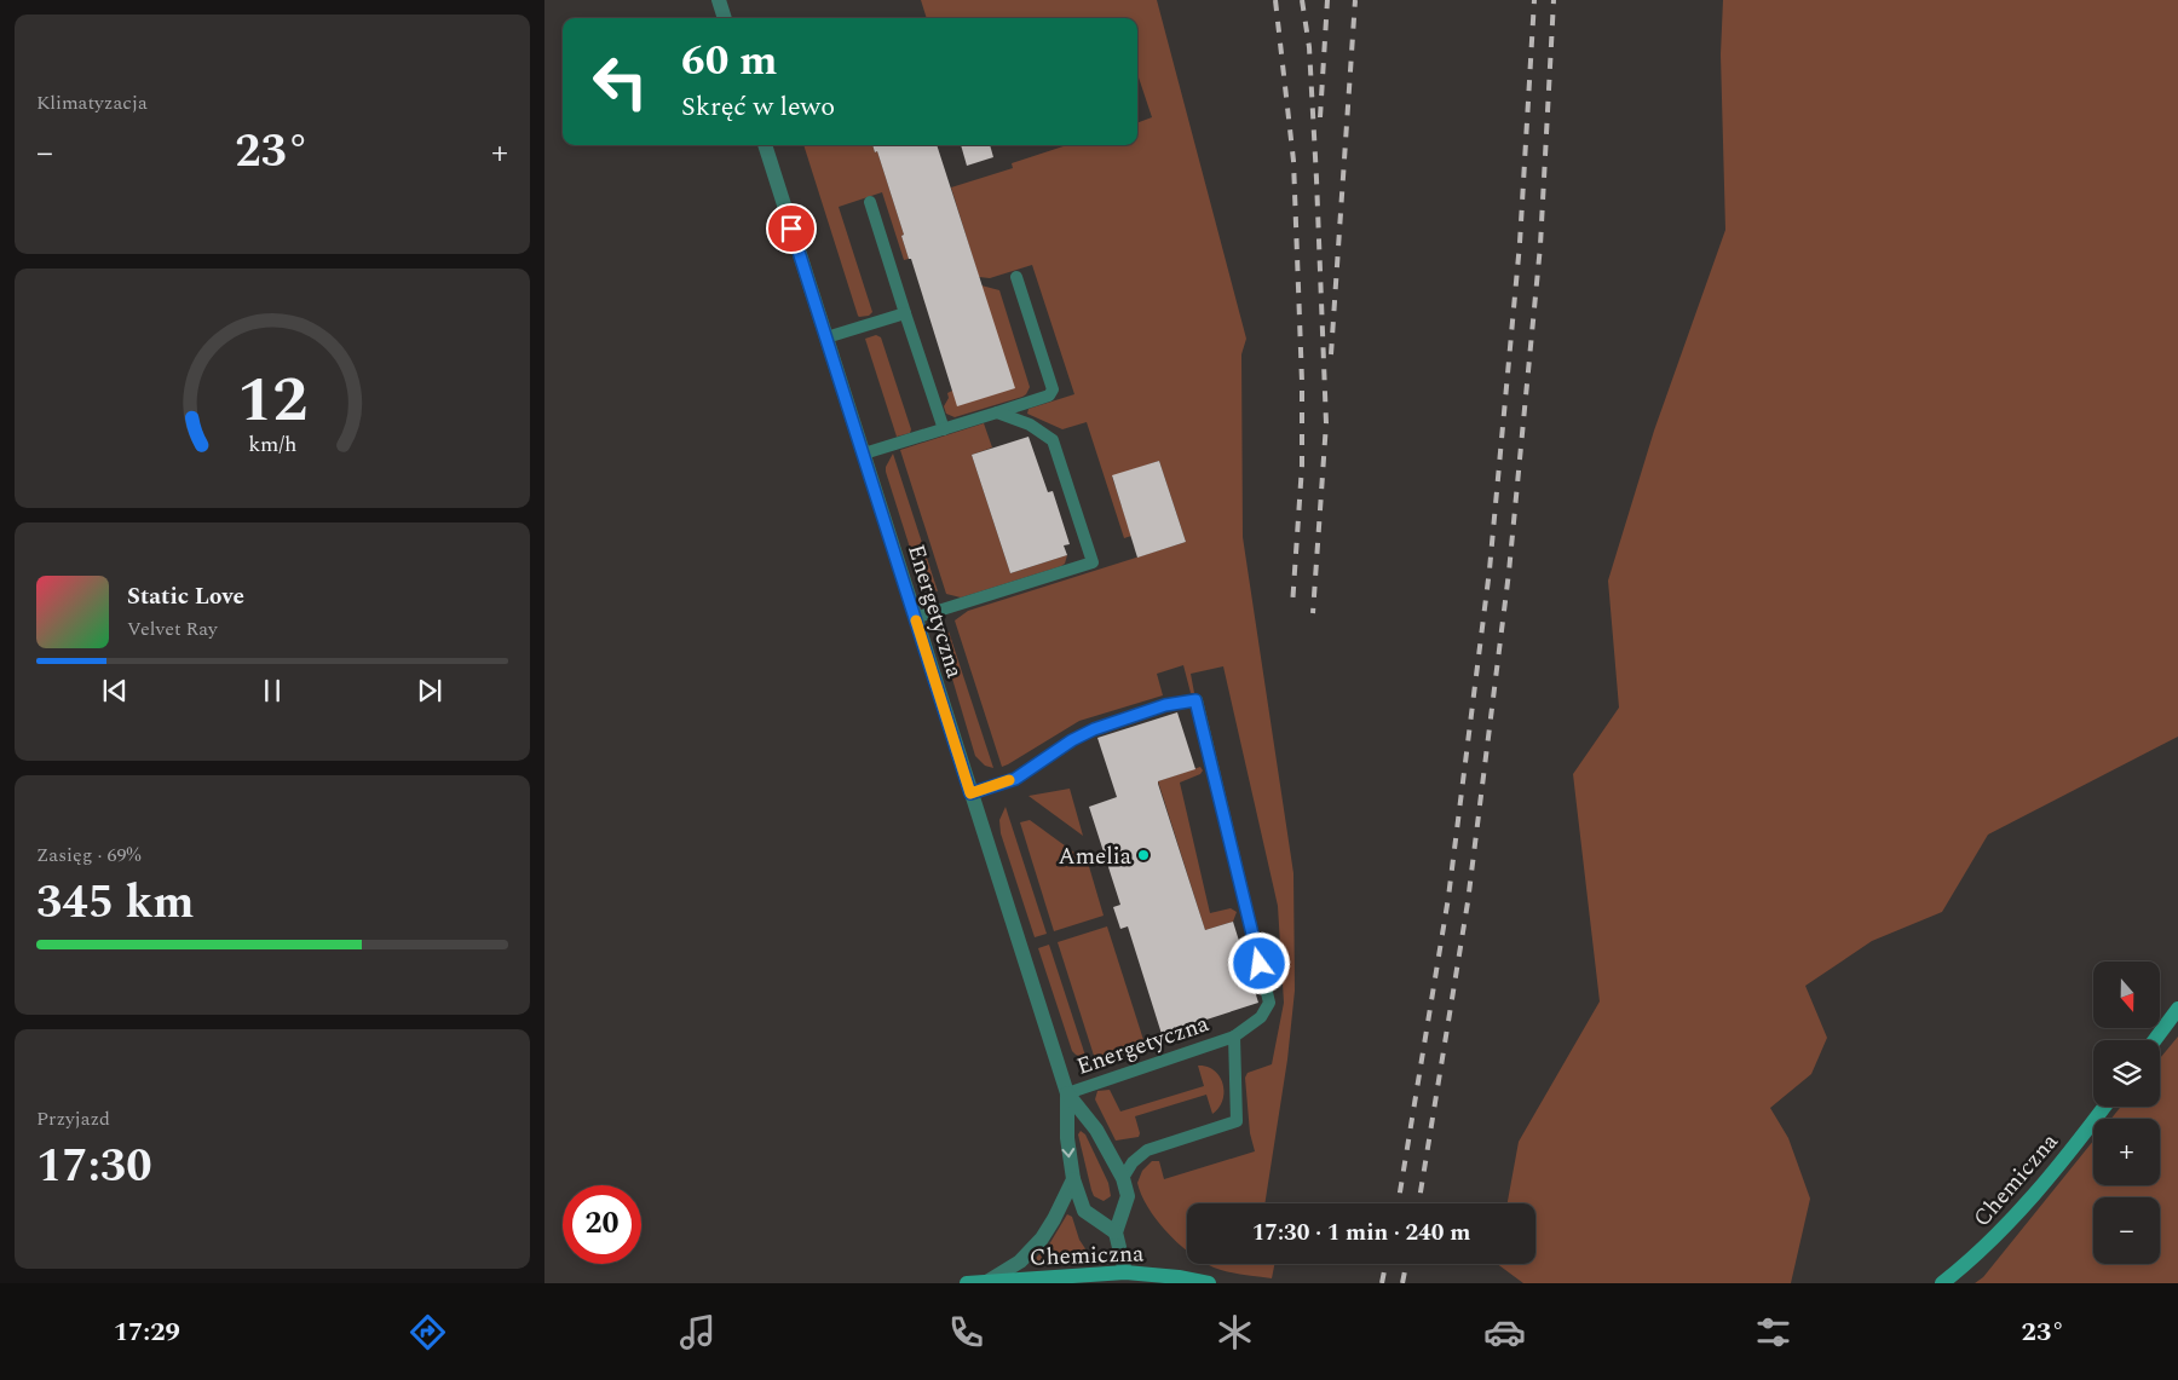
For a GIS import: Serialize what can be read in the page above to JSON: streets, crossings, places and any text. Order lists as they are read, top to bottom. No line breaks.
{"streets":{"street":["Energetyczna","Chemiczna"]},"places":["Amelia"],"north":"bottom","page":{"tile":["Klimatyzacja",["Zasięg · 69%","345 km"],["Przyjazd","17:30"]],"turn":["60 m","Skręć w lewo"],"heat":["−","23°","+"],"song":["Static Love","Velvet Ray"],"map_buttons":["+","−"],"limit":"20","trip":"17:30 · 1 min · 240 m","tabs":["17:29","23°"],"gauge":["12","km/h"]}}
